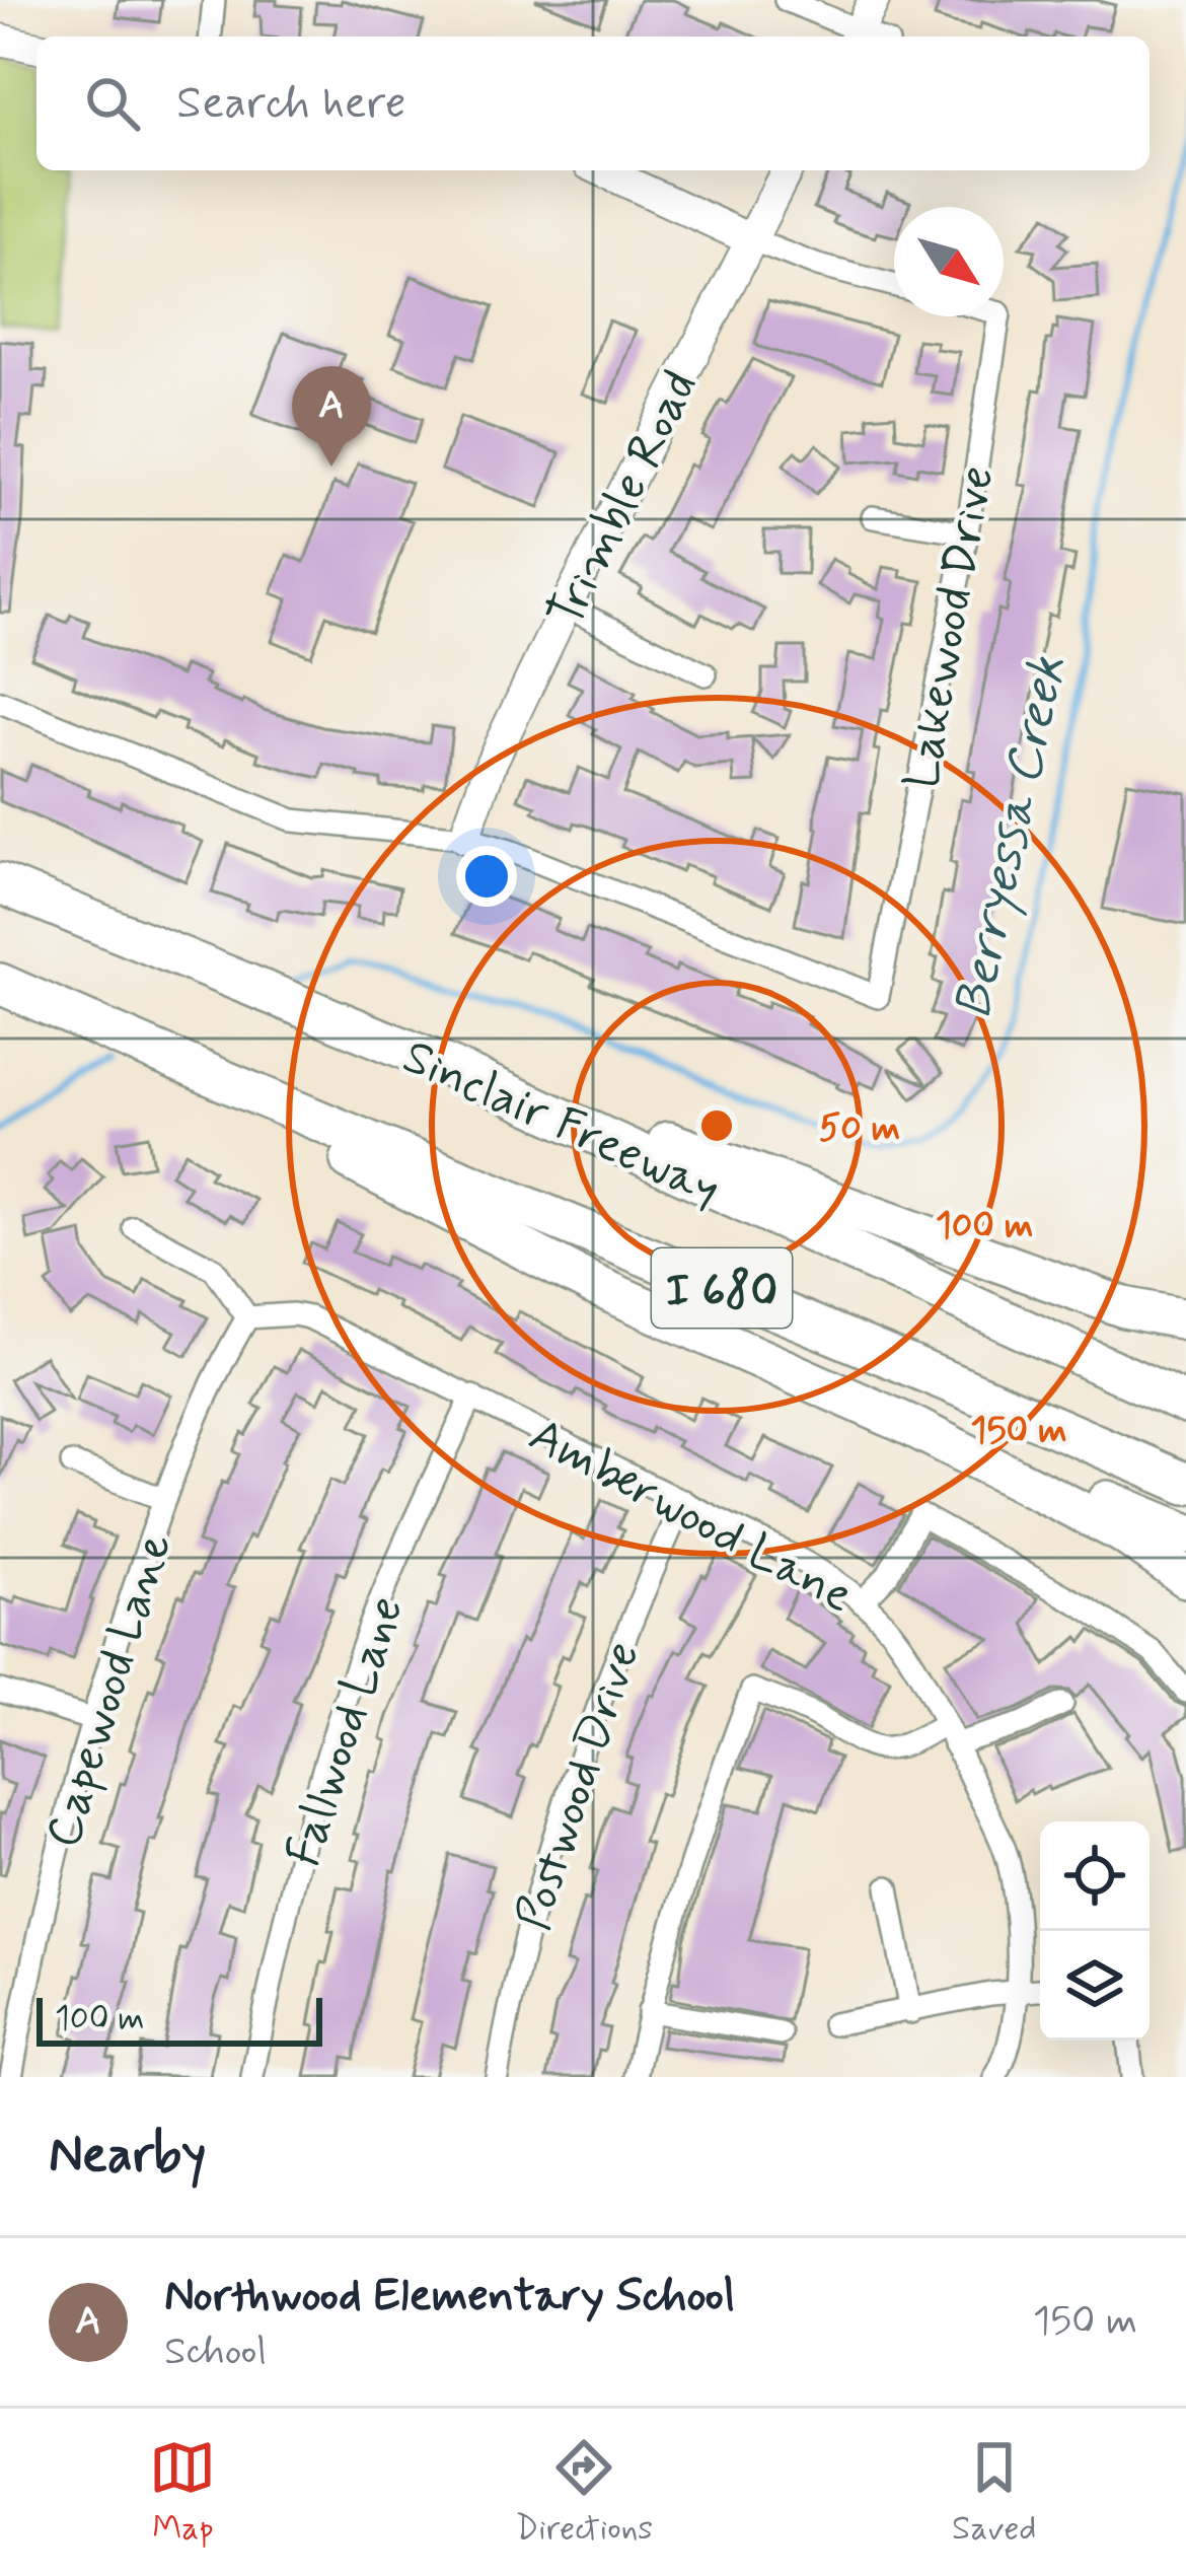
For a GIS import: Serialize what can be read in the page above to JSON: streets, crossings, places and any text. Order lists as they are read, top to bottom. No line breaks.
{"streets":{"highway":["Sinclair Freeway","I 680"],"street":["Trimble Road","Lakewood Drive","Amberwood Lane","Capewood Lane","Fallwood Lane","Postwood Drive"]},"crossings":[["Trimble Road","Lakewood Drive"],["Amberwood Lane","Capewood Lane"],["Amberwood Lane","Fallwood Lane"],["Amberwood Lane","Postwood Drive"]],"water":["Berryessa Creek"],"scale_bar":"100 m","north":"bottom right","page":{"search":"Search here","pins":"A","scale":"100 m","heading":"Nearby","list":[{"mark":"A","name":"Northwood Elementary School","note":"School","value":"150 m"}],"nav":["Map","Directions","Saved"]},"rings":["50 m","100 m","150 m"]}
